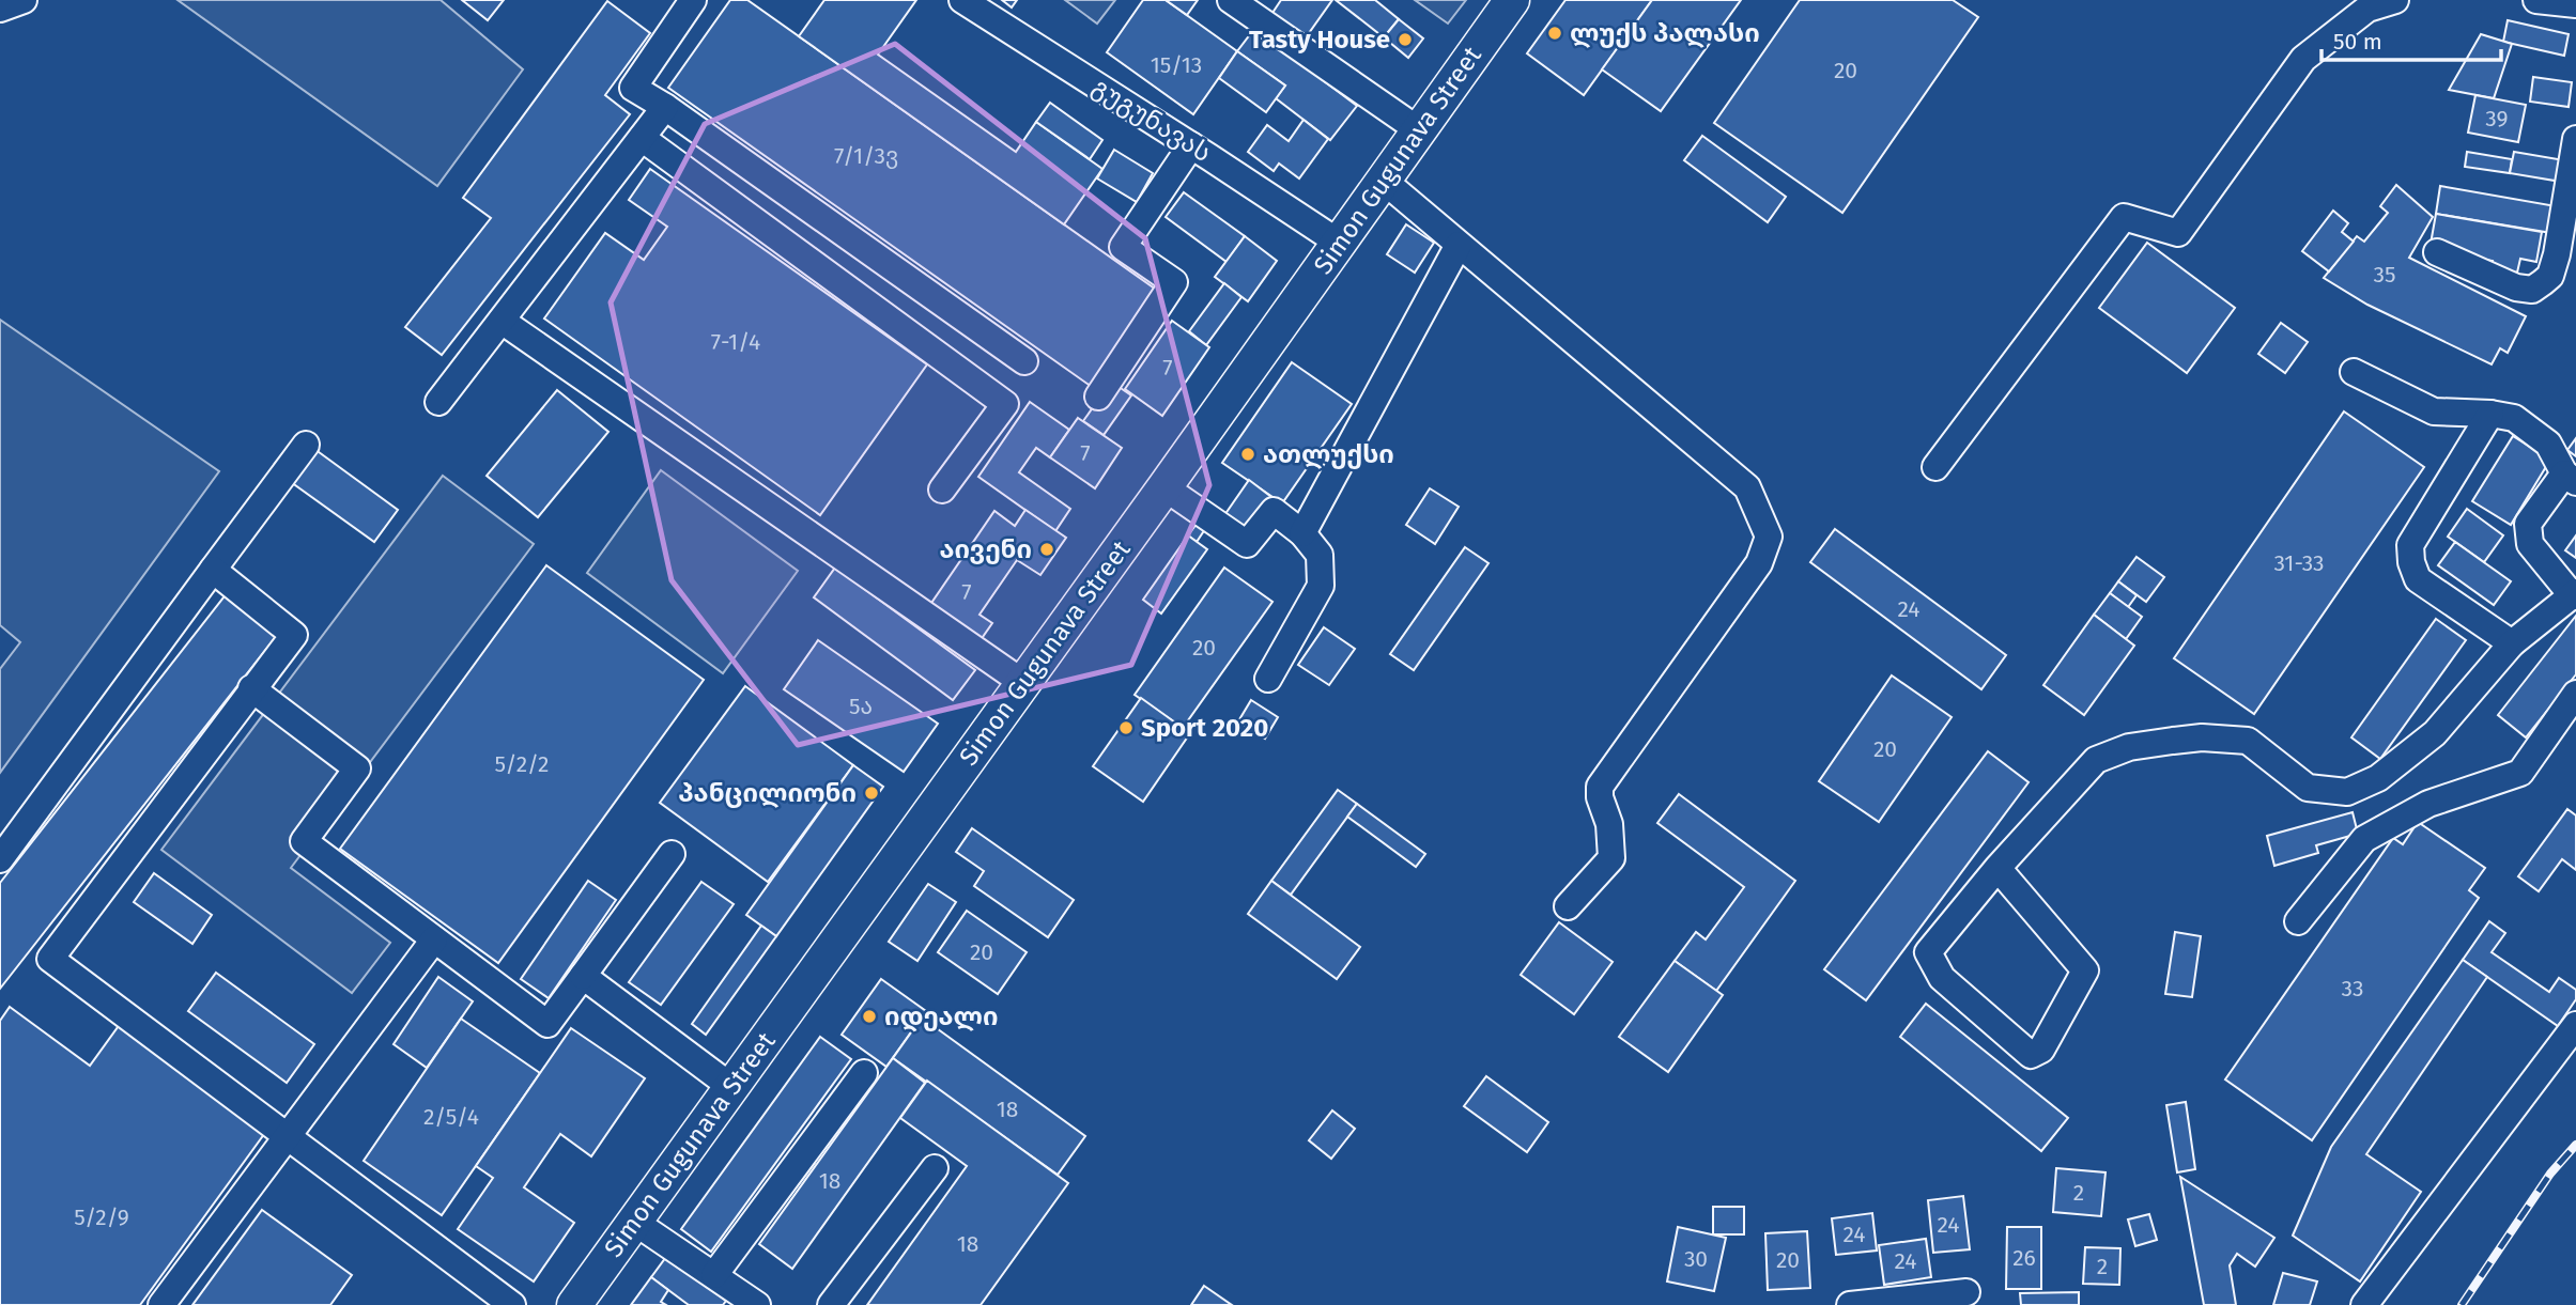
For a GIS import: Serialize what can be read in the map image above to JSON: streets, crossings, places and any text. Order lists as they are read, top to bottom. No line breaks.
{"streets":{"main road":["Simon Gugunava Street"],"street":["გუგუნავას"]},"crossings":[["გუგუნავას","Simon Gugunava Street"]],"places":["ლუქს პალასი","Tasty House","ათლუქსი","აივენი","Sport 2020","პანცილიონი","იდეალი"],"house_numbers":["15/13","20","39","7/1/3ვ","35","7-1/4","7","7","31-33","7","24","20","5ა","20","5/2/2","20","33","18","2/5/4","18","2","5/2/9","24","24","18","26","30","20","24","2"],"scale_bar":"50 m"}
